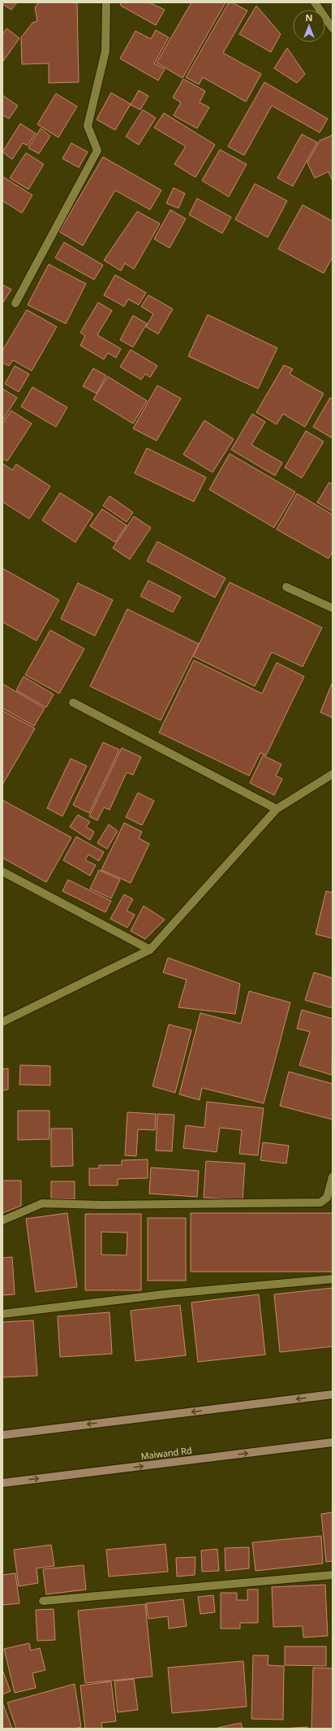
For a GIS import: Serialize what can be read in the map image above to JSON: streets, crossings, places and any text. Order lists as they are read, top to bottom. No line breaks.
{"streets":{"main road":["Maiwand Rd"]},"north":"top"}
